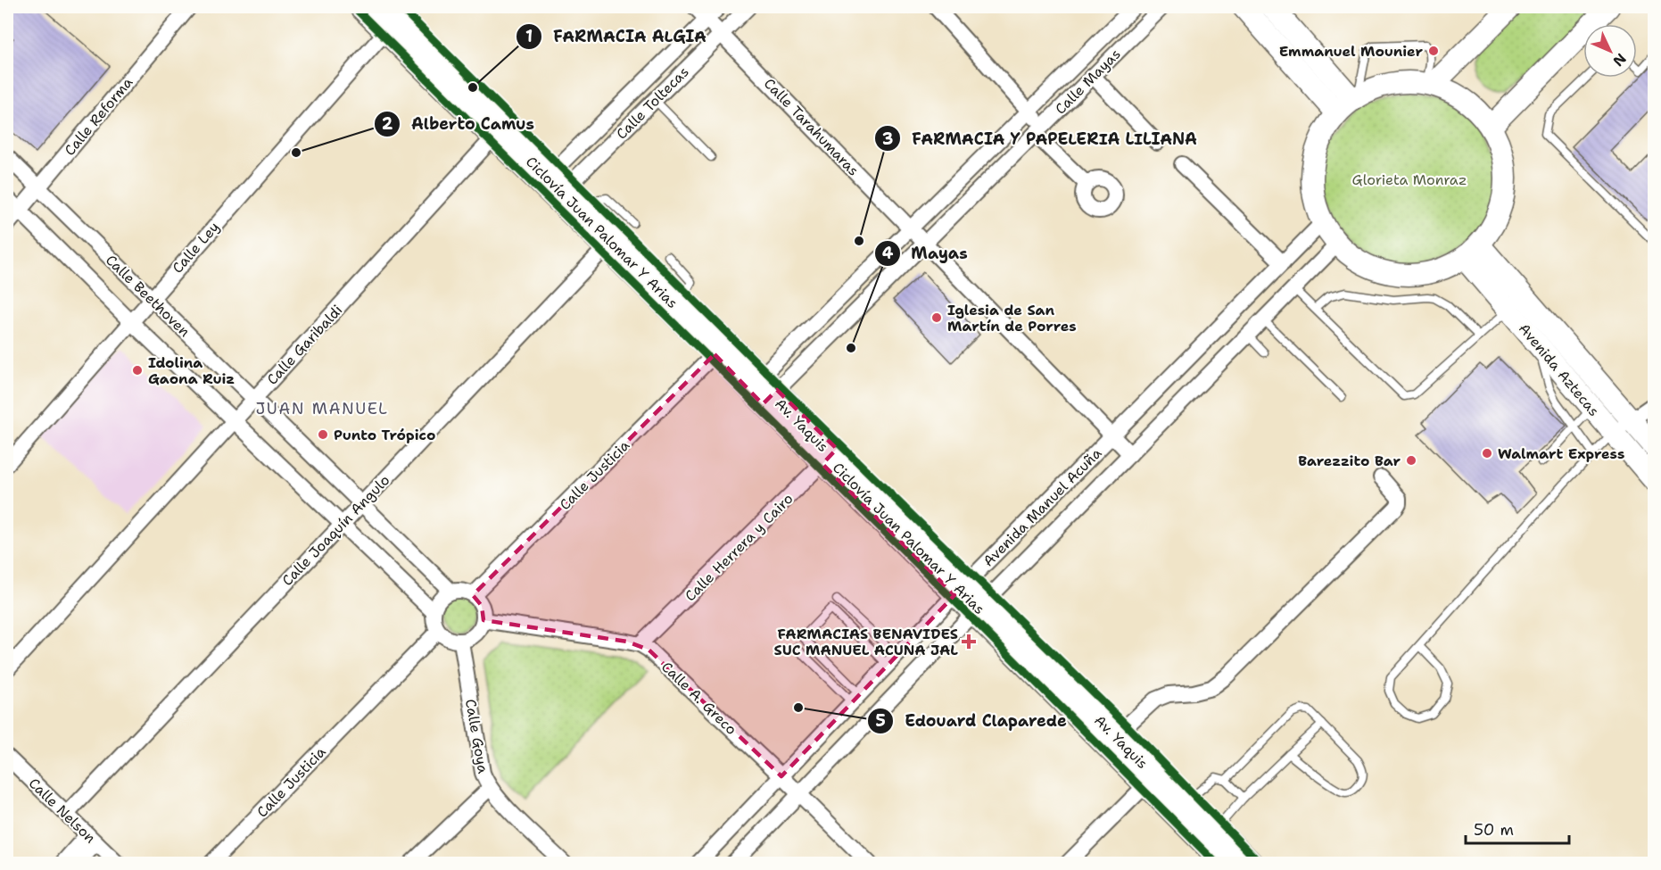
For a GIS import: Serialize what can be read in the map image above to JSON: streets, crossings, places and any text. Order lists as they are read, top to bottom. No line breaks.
{"streets":{"street":["Calle Mayas","Calle Toltecas","Calle Reforma","Calle Tarahumaras","Calle Ley","Calle Beethoven","Calle Garibaldi","Avenida Aztecas","Av. Yaquis","Calle Justicia","Avenida Manuel Acuña","Calle Joaquín Angulo","Calle Herrera y Cairo","Calle A. Greco","Calle Goya","Calle Nelson"],"cycle path":["Ciclovía Juan Palomar Y Arias"]},"crossings":[["Calle Mayas","Calle Tarahumaras"],["Calle Mayas","Av. Yaquis"],["Calle Toltecas","Calle Tarahumaras"],["Calle Toltecas","Av. Yaquis"],["Calle Reforma","Calle Beethoven"],["Calle Tarahumaras","Avenida Manuel Acuña"],["Calle Ley","Calle Beethoven"],["Calle Ley","Av. Yaquis"],["Calle Beethoven","Calle Garibaldi"],["Calle Beethoven","Calle Justicia"],["Calle Beethoven","Calle Joaquín Angulo"],["Calle Beethoven","Calle A. Greco"],["Calle Beethoven","Calle Goya"],["Calle Garibaldi","Av. Yaquis"],["Av. Yaquis","Calle Justicia"],["Av. Yaquis","Avenida Manuel Acuña"],["Av. Yaquis","Calle Joaquín Angulo"],["Av. Yaquis","Calle Herrera y Cairo"],["Calle Justicia","Calle A. Greco"],["Calle Justicia","Calle Goya"],["Avenida Manuel Acuña","Calle A. Greco"],["Calle Joaquín Angulo","Calle Nelson"],["Calle Herrera y Cairo","Calle A. Greco"],["Calle A. Greco","Calle Goya"]],"districts":["JUAN MANUEL"],"parks":["Glorieta Monraz"],"places":{"other":["Emmanuel Mounier","FARMACIA ALGIA","Alberto Camus","FARMACIA Y PAPELERIA LILIANA","Iglesia de San Martín de Porres","Mayas","Idolina Gaona Ruiz","Punto Trópico","Walmart Express","Barezzito Bar","Edouard Claparede"],"health":["FARMACIAS BENAVIDES SUC MANUEL ACUNA JAL"]},"scale_bar":"50 m","north":"bottom right"}
